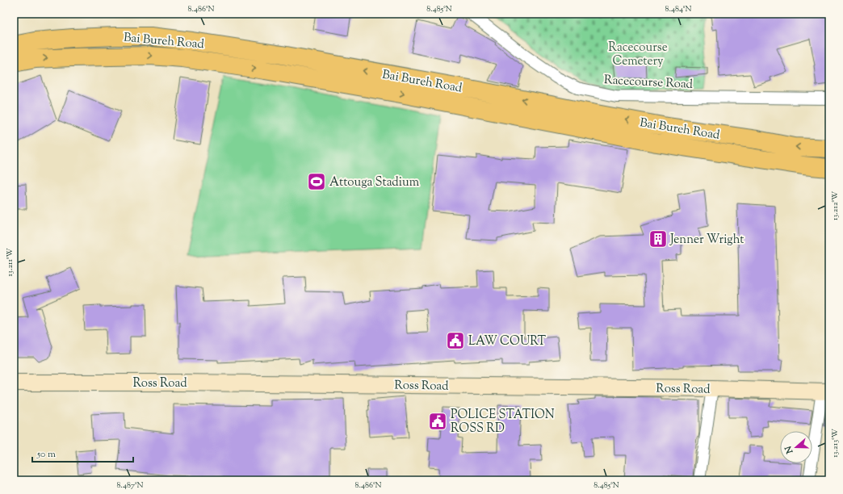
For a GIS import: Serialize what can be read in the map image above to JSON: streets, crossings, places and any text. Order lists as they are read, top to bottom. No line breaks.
{"streets":{"highway":["Bai Bureh Road"],"main road":["Ross Road"],"street":["Racecourse Road"]},"parks":["Racecourse Cemetery"],"places":{"sports":["Attouga Stadium"],"building":["Jenner Wright"],"public building":["LAW COURT","POLICE STATION ROSS RD"]},"scale_bar":"50 m","north":"left","coordinates":["8.486°N","8.485°N","8.484°N","13.212°W","13.211°W","13.213°W","8.487°N"]}
